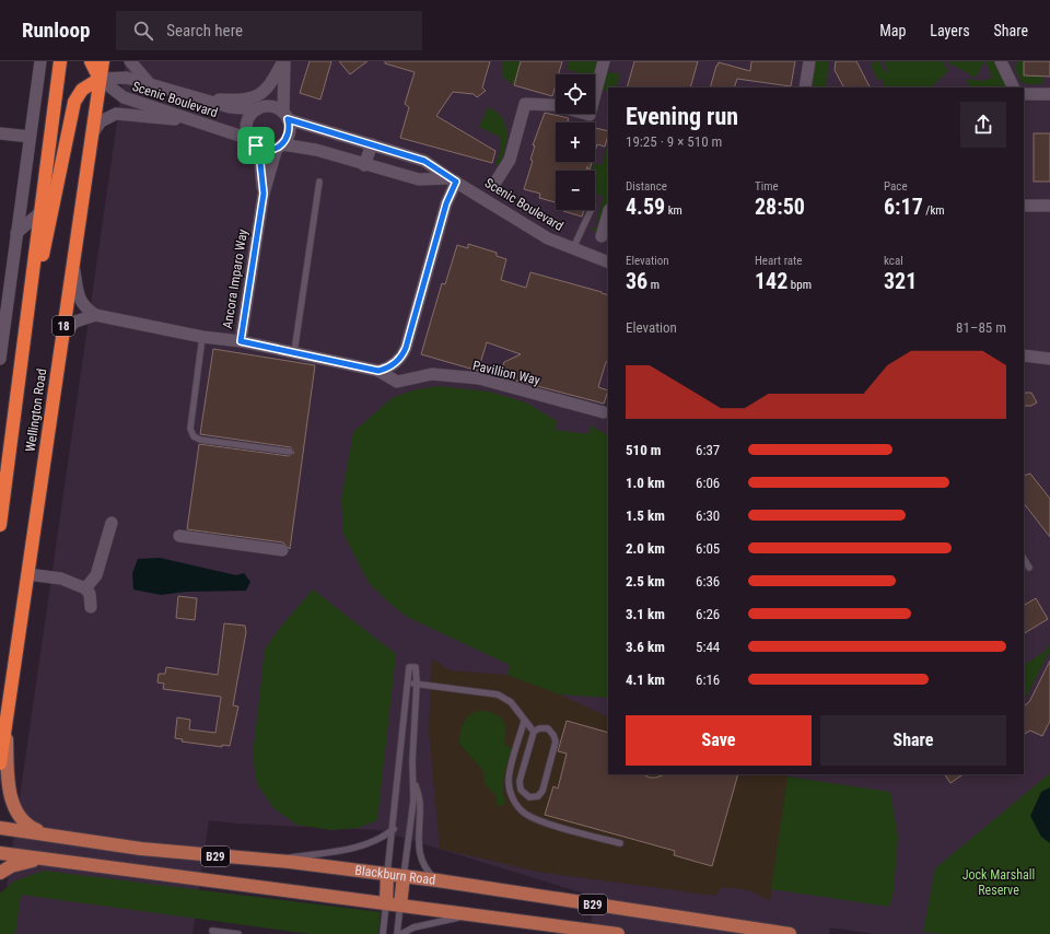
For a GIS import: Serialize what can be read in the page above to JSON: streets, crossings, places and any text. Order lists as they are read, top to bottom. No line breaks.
{"streets":{"highway":["18","Wellington Road"],"main road":["B29","Blackburn Road"],"street":["Scenic Boulevard","Ancora Imparo Way","Pavillion Way"]},"crossings":[["Scenic Boulevard","Ancora Imparo Way"],["Scenic Boulevard","Wellington Road"],["Ancora Imparo Way","Pavillion Way"]],"parks":["Jock Marshall Reserve"],"page":{"header":"Runloop","search":"Search here","nav":["Map","Layers","Share"],"map_buttons":["+","−"],"heading":["Evening run","19:25 · 9 × 510 m"],"stats":[["Distance","4.59 km"],["Time","28:50"],["Pace","6:17 /km"],["Elevation","36 m"],["Heart rate","142 bpm"],["kcal","321"]],"chart":["Elevation","81–85 m"],"list":[{"name":"510 m","note":"6:37"},{"name":"1.0 km","note":"6:06"},{"name":"1.5 km","note":"6:30"},{"name":"2.0 km","note":"6:05"},{"name":"2.5 km","note":"6:36"},{"name":"3.1 km","note":"6:26"},{"name":"3.6 km","note":"5:44"},{"name":"4.1 km","note":"6:16"}],"buttons":["Save","Share"]}}
